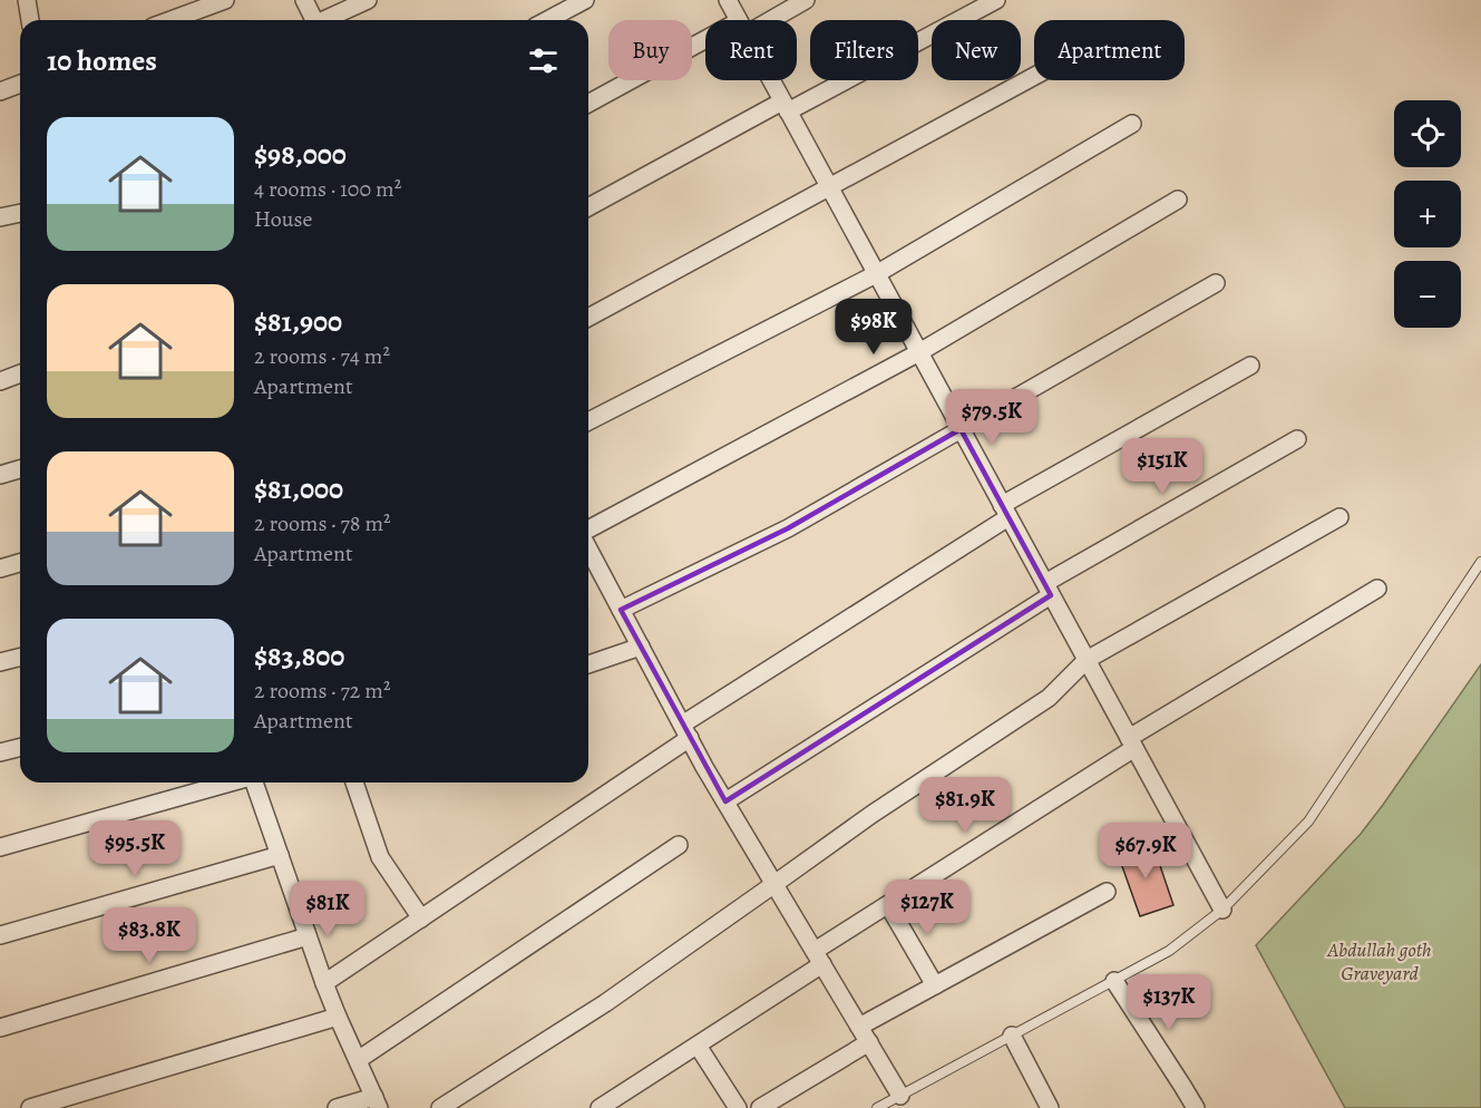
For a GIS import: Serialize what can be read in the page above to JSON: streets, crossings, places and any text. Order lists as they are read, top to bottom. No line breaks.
{"parks":["Abdullah goth Graveyard"],"page":{"chip":["Buy","Rent","Filters","New","Apartment"],"heading":"10 homes","map_buttons":["+","−"],"list":[{"name":"$98,000","note":"4 rooms · 100 m² · House"},{"name":"$81,900","note":"2 rooms · 74 m² · Apartment"},{"name":"$81,000","note":"2 rooms · 78 m² · Apartment"},{"name":"$83,800","note":"2 rooms · 72 m² · Apartment"}],"price":["$98K","$79.5K","$151K","$81.9K","$95.5K","$67.9K","$127K","$81K","$83.8K","$137K"]}}
